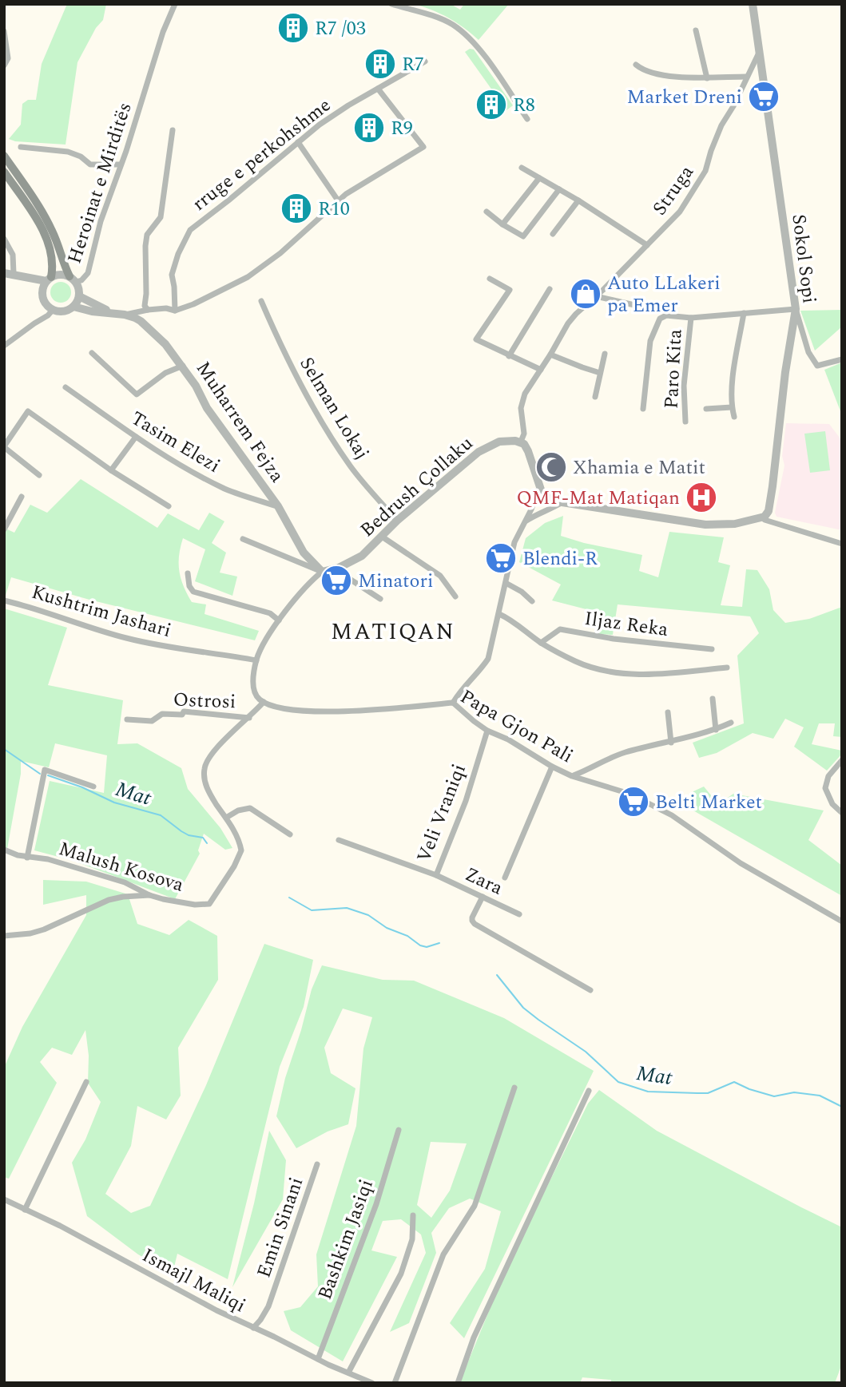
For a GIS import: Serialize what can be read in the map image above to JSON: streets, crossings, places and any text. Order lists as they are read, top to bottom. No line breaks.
{"streets":{"street":["rruge e perkohshme","Heroinat e Mirditës","Struga","Sokol Sopi","Paro Kita","Selman Lokaj","Muharrem Fejza","Tasim Elezi","Bedrush Çollaku","Kushtrim Jashari","Iljaz Reka","Ostrosi","Papa Gjon Pali","Veli Vraniqi","Malush Kosova","Zara","Emin Sinani","Bashkim Jasiqi","Ismajl Maliqi"]},"crossings":[["Heroinat e Mirditës","Muharrem Fejza"],["Struga","Sokol Sopi"],["Struga","Bedrush Çollaku"],["Selman Lokaj","Bedrush Çollaku"],["Muharrem Fejza","Tasim Elezi"],["Muharrem Fejza","Bedrush Çollaku"],["Ostrosi","Malush Kosova"],["Papa Gjon Pali","Veli Vraniqi"],["Papa Gjon Pali","Malush Kosova"],["Veli Vraniqi","Zara"],["Emin Sinani","Ismajl Maliqi"],["Bashkim Jasiqi","Ismajl Maliqi"]],"districts":["MATIQAN"],"water":["Mat"],"places":{"building":["R7 /03","R7","R8","R9","R10"],"supermarket":["Market Dreni","Blendi-R","Minatori","Belti Market"],"shop":["Auto LLakeri pa Emer"],"mosque":["Xhamia e Matit"],"hospital":["QMF-Mat Matiqan"]}}
